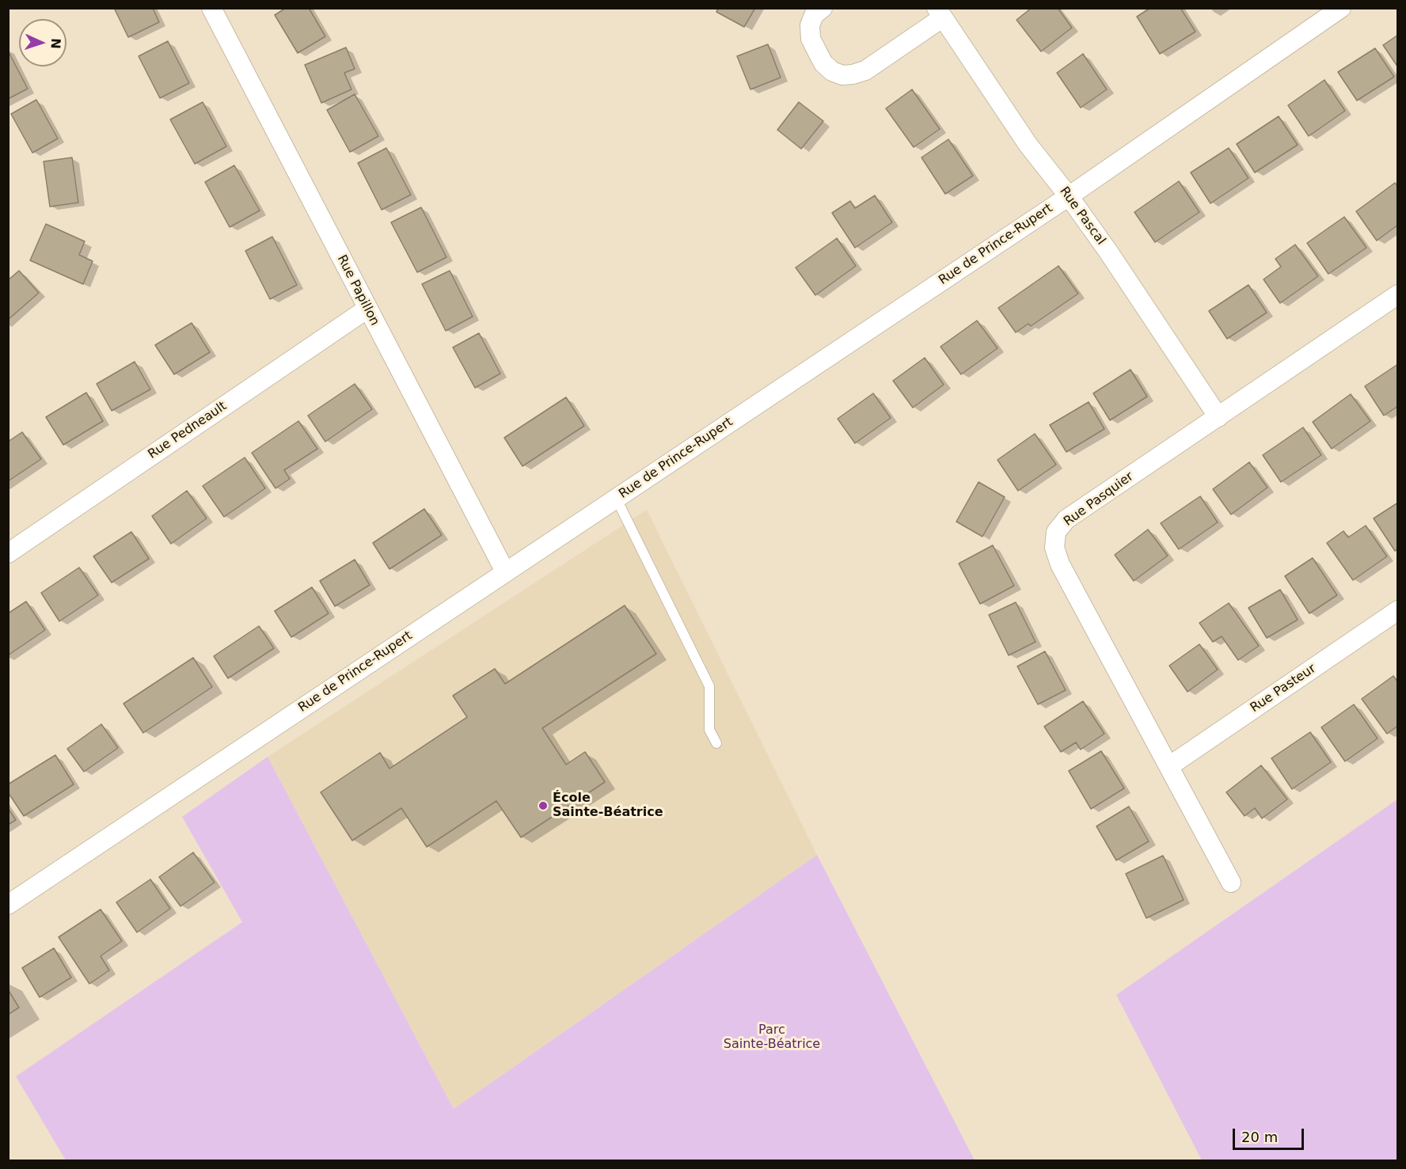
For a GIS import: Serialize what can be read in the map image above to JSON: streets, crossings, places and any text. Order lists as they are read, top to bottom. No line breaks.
{"streets":{"street":["Rue Pascal","Rue de Prince-Rupert","Rue Papillon","Rue Pedneault","Rue Pasquier","Rue Pasteur"]},"crossings":[["Rue Pascal","Rue de Prince-Rupert"],["Rue Pascal","Rue Pasquier"],["Rue de Prince-Rupert","Rue Papillon"],["Rue Papillon","Rue Pedneault"],["Rue Pasquier","Rue Pasteur"]],"parks":["Parc Sainte-Béatrice"],"places":["École Sainte-Béatrice"],"scale_bar":"20 m","north":"right"}
